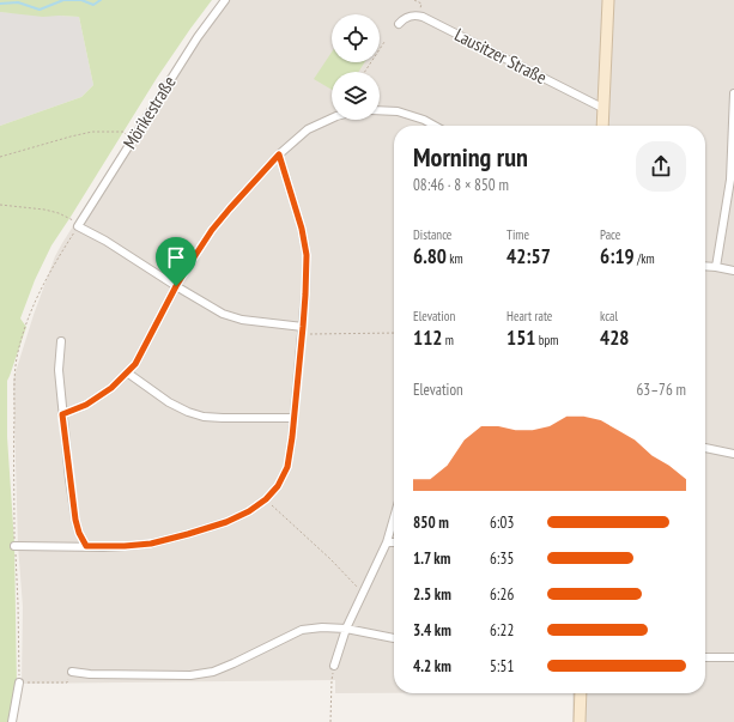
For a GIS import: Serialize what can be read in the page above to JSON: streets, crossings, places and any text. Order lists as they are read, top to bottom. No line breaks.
{"streets":{"street":["Lausitzer Straße","Mörikestraße"]},"page":{"heading":["Morning run","08:46 · 8 × 850 m"],"stats":[["Distance","6.80 km"],["Time","42:57"],["Pace","6:19 /km"],["Elevation","112 m"],["Heart rate","151 bpm"],["kcal","428"]],"chart":["Elevation","63–76 m"],"list":[{"name":"850 m","note":"6:03"},{"name":"1.7 km","note":"6:35"},{"name":"2.5 km","note":"6:26"},{"name":"3.4 km","note":"6:22"},{"name":"4.2 km","note":"5:51"}]}}
